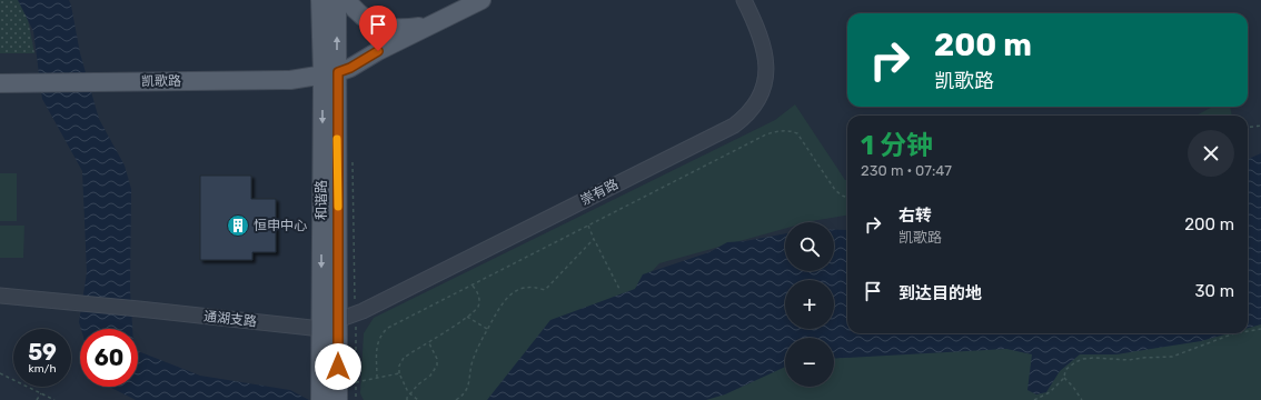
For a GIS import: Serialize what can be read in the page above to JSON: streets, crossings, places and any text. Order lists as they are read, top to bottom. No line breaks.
{"streets":{"main road":["凯歌路","和谐路"],"street":["崇有路","通湖支路"]},"crossings":[["凯歌路","和谐路"],["崇有路","和谐路"],["和谐路","通湖支路"]],"places":{"building":["恒申中心"]},"page":{"turn":["200 m","凯歌路"],"heading":["1 分钟","230 m · 07:47"],"list":[{"name":"右转","note":"凯歌路","value":"200 m"},{"name":"到达目的地","value":"30 m"}],"map_buttons":["+","−"],"speed":"59 km/h","limit":"60"}}
